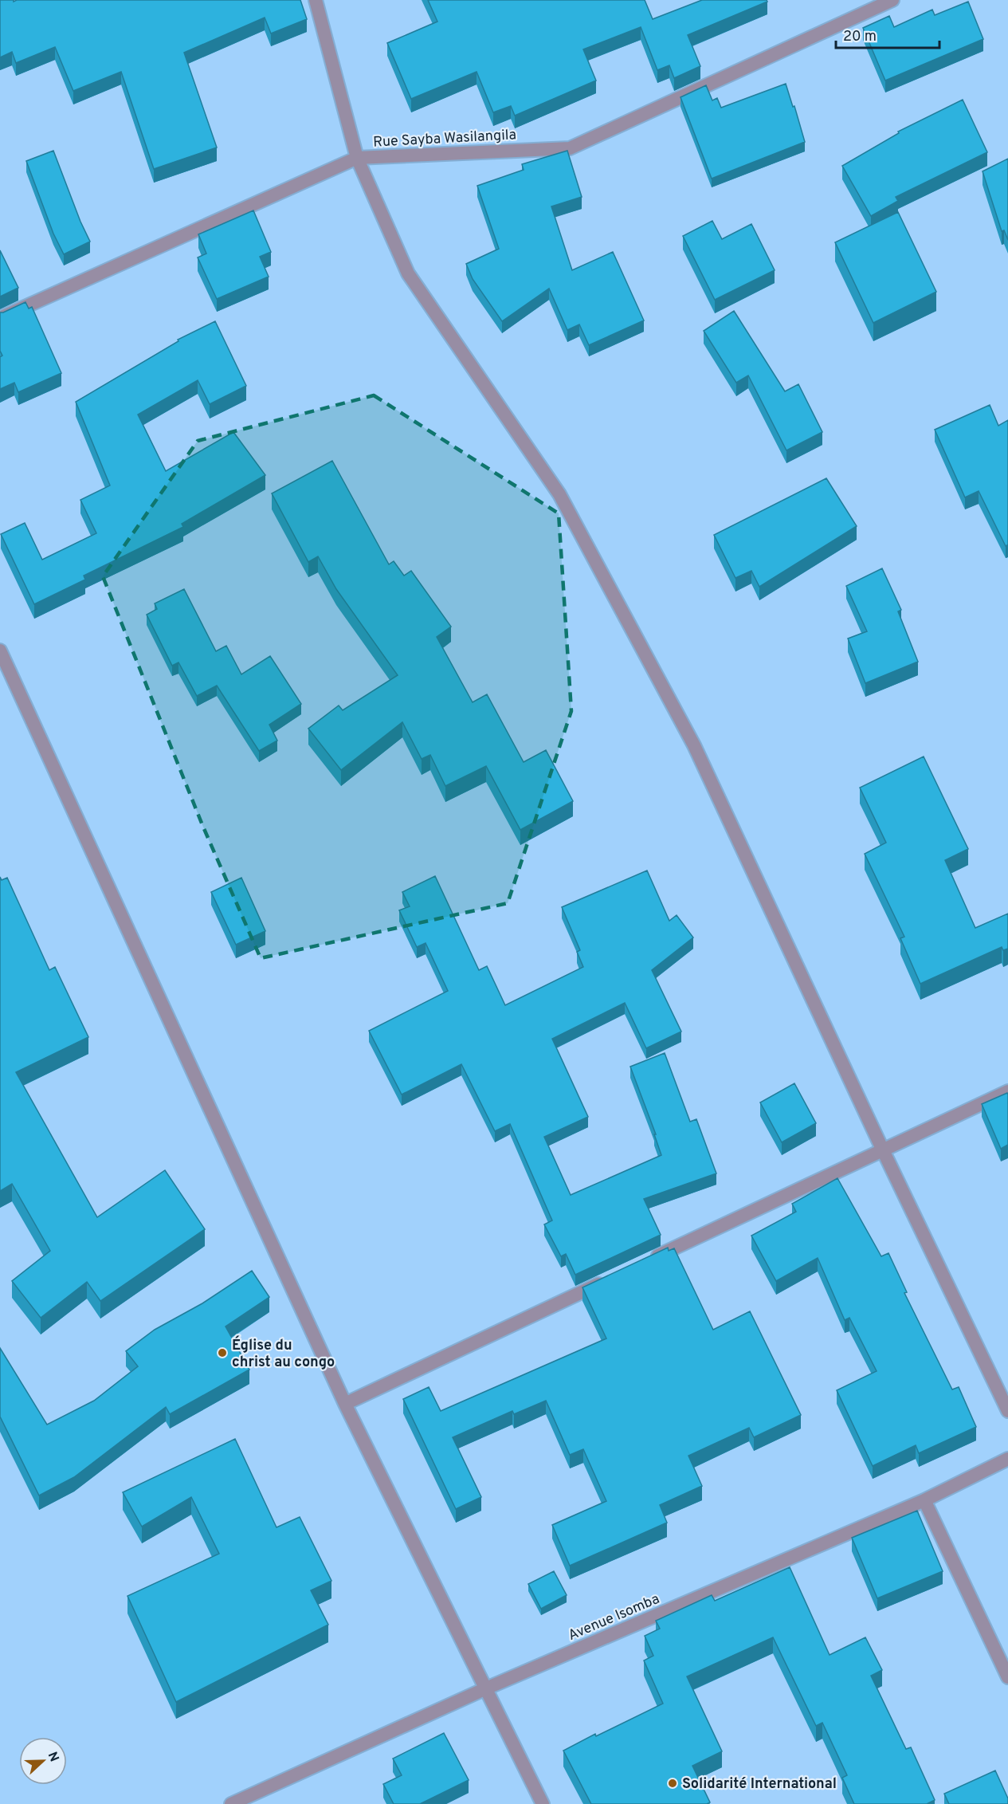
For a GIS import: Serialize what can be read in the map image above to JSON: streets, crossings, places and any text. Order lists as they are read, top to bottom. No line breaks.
{"streets":{"street":["Rue Sayba Wasilangila","Avenue Isomba"]},"places":["Église du christ au congo","Solidarité International"],"scale_bar":"20 m","north":"right"}
